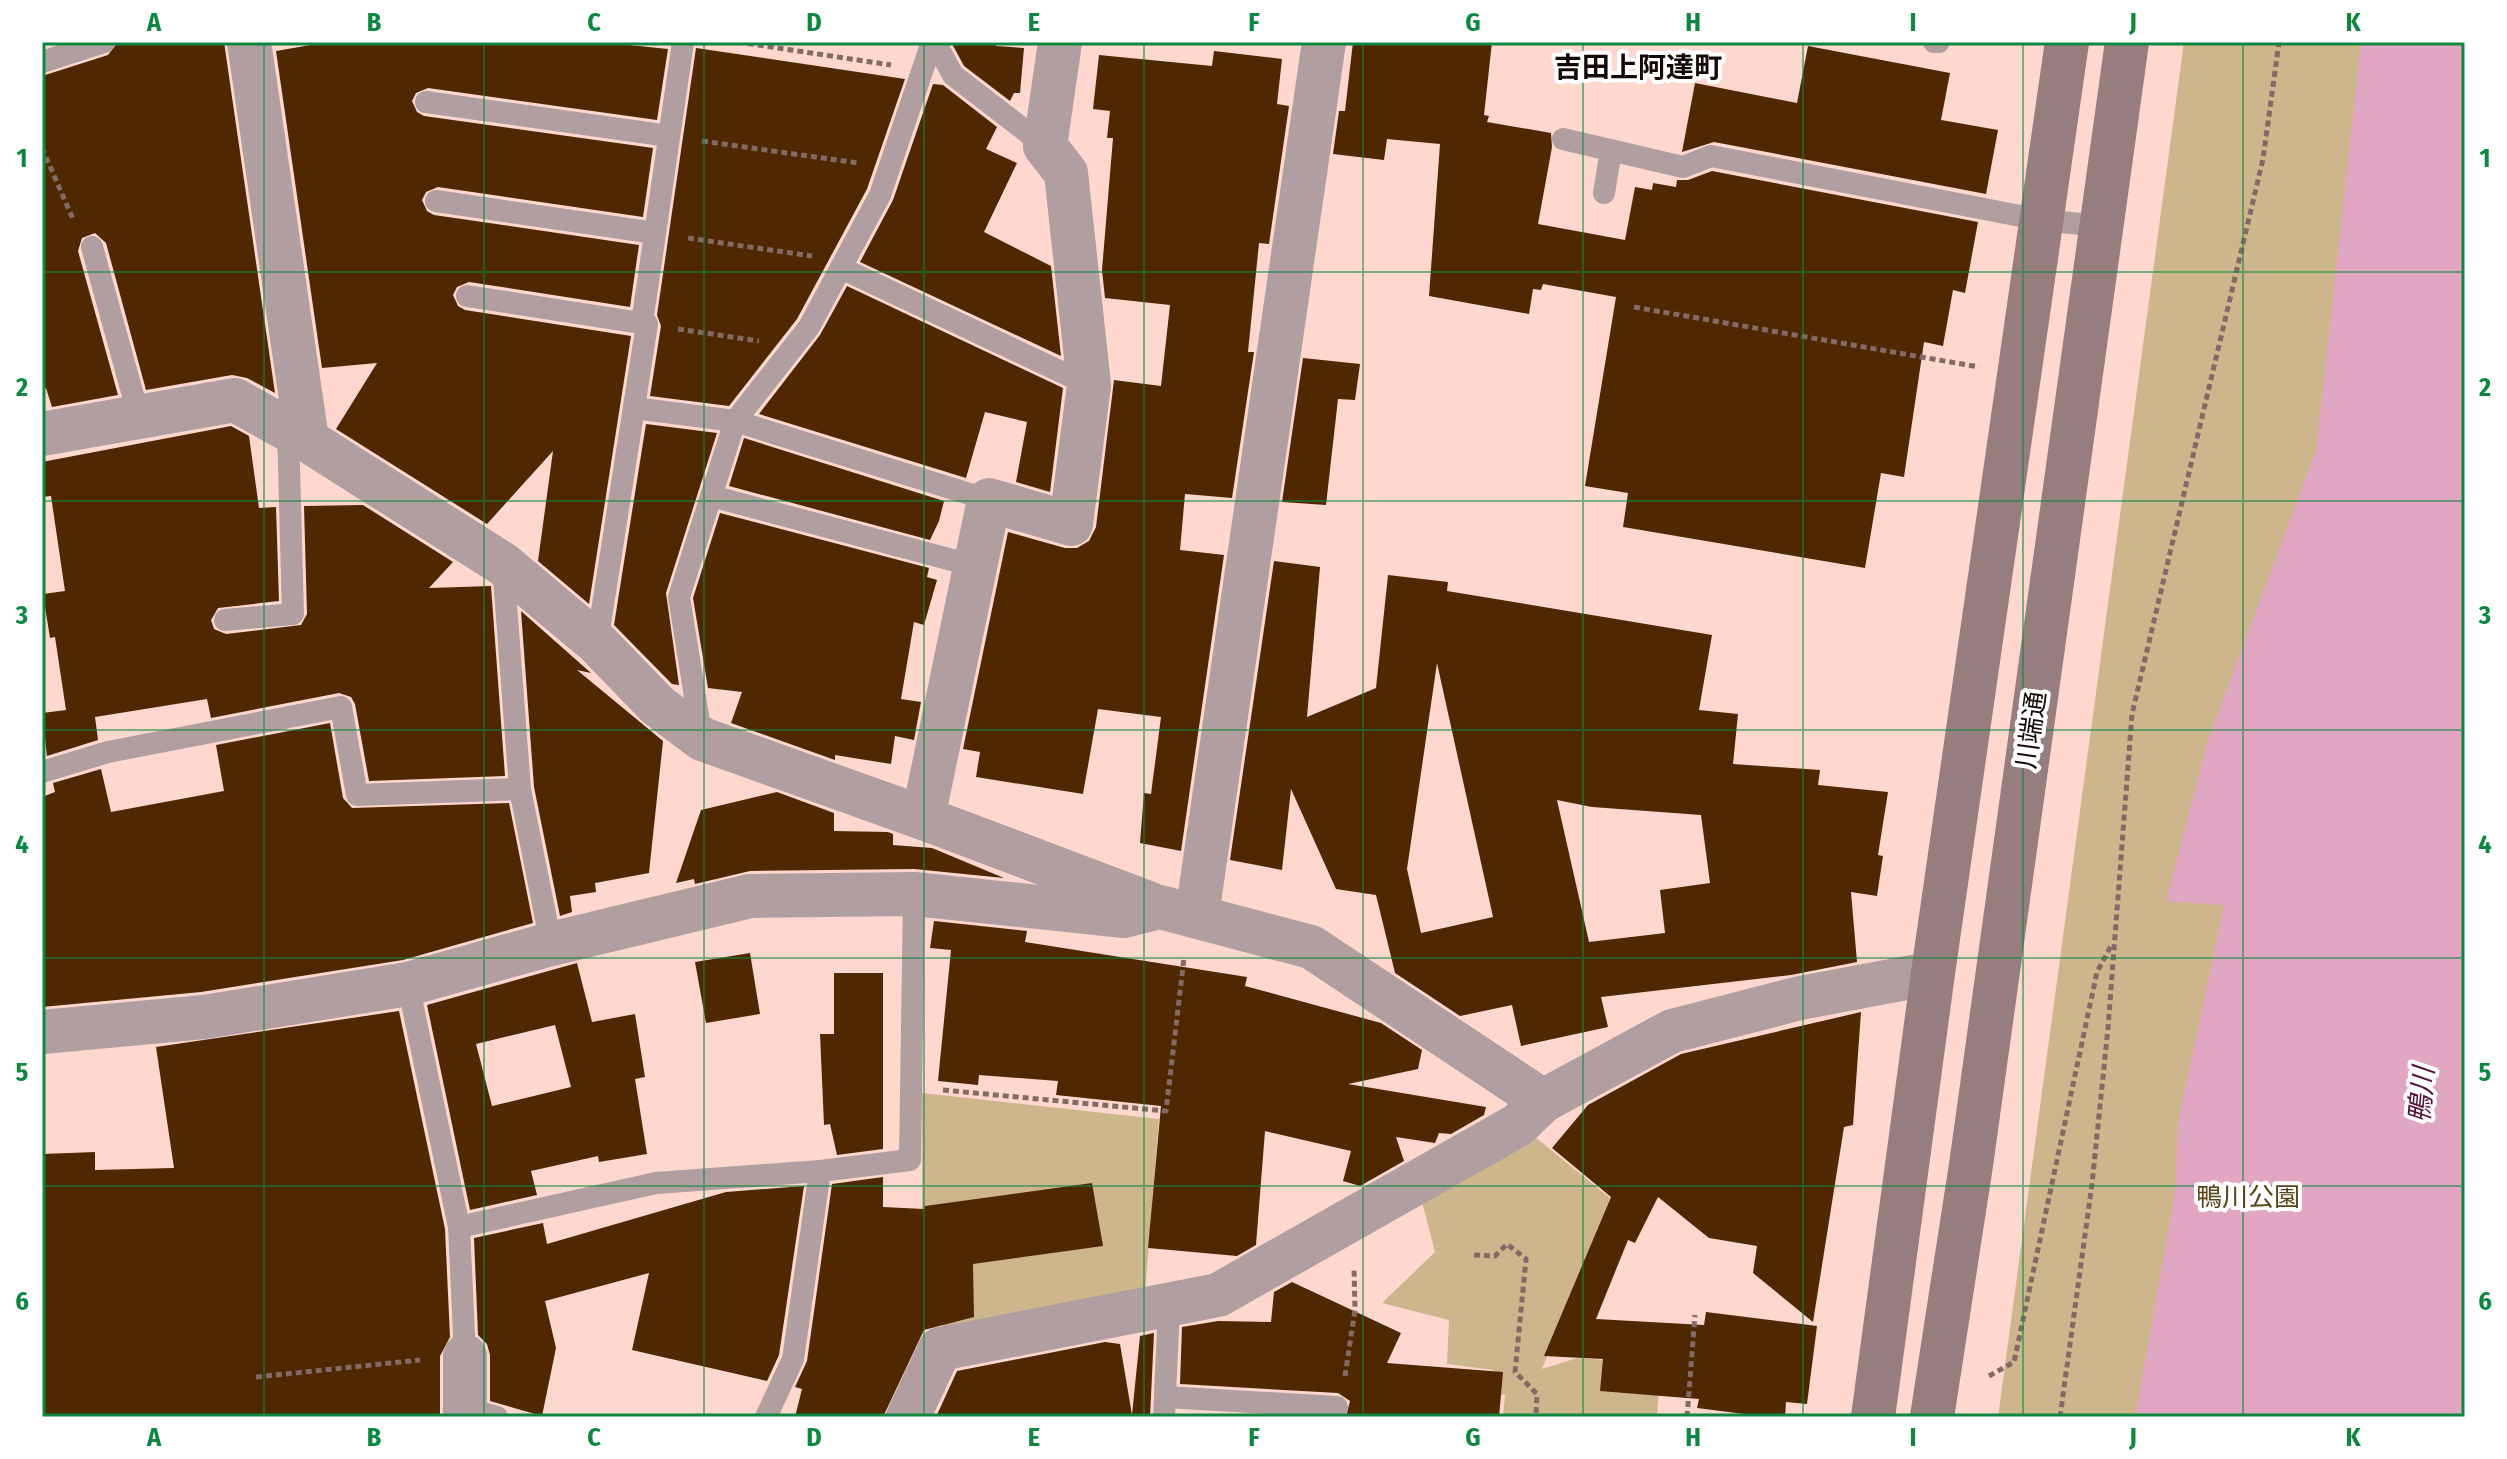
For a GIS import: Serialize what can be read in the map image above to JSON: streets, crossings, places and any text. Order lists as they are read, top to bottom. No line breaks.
{"streets":{"street":["川端通"]},"districts":["吉田上阿達町"],"water":["鴨川"],"parks":["鴨川公園"],"grid":{"columns":["A","B","C","D","E","F","G","H","I","J","K"],"rows":["1","2","3","4","5","6"]}}
